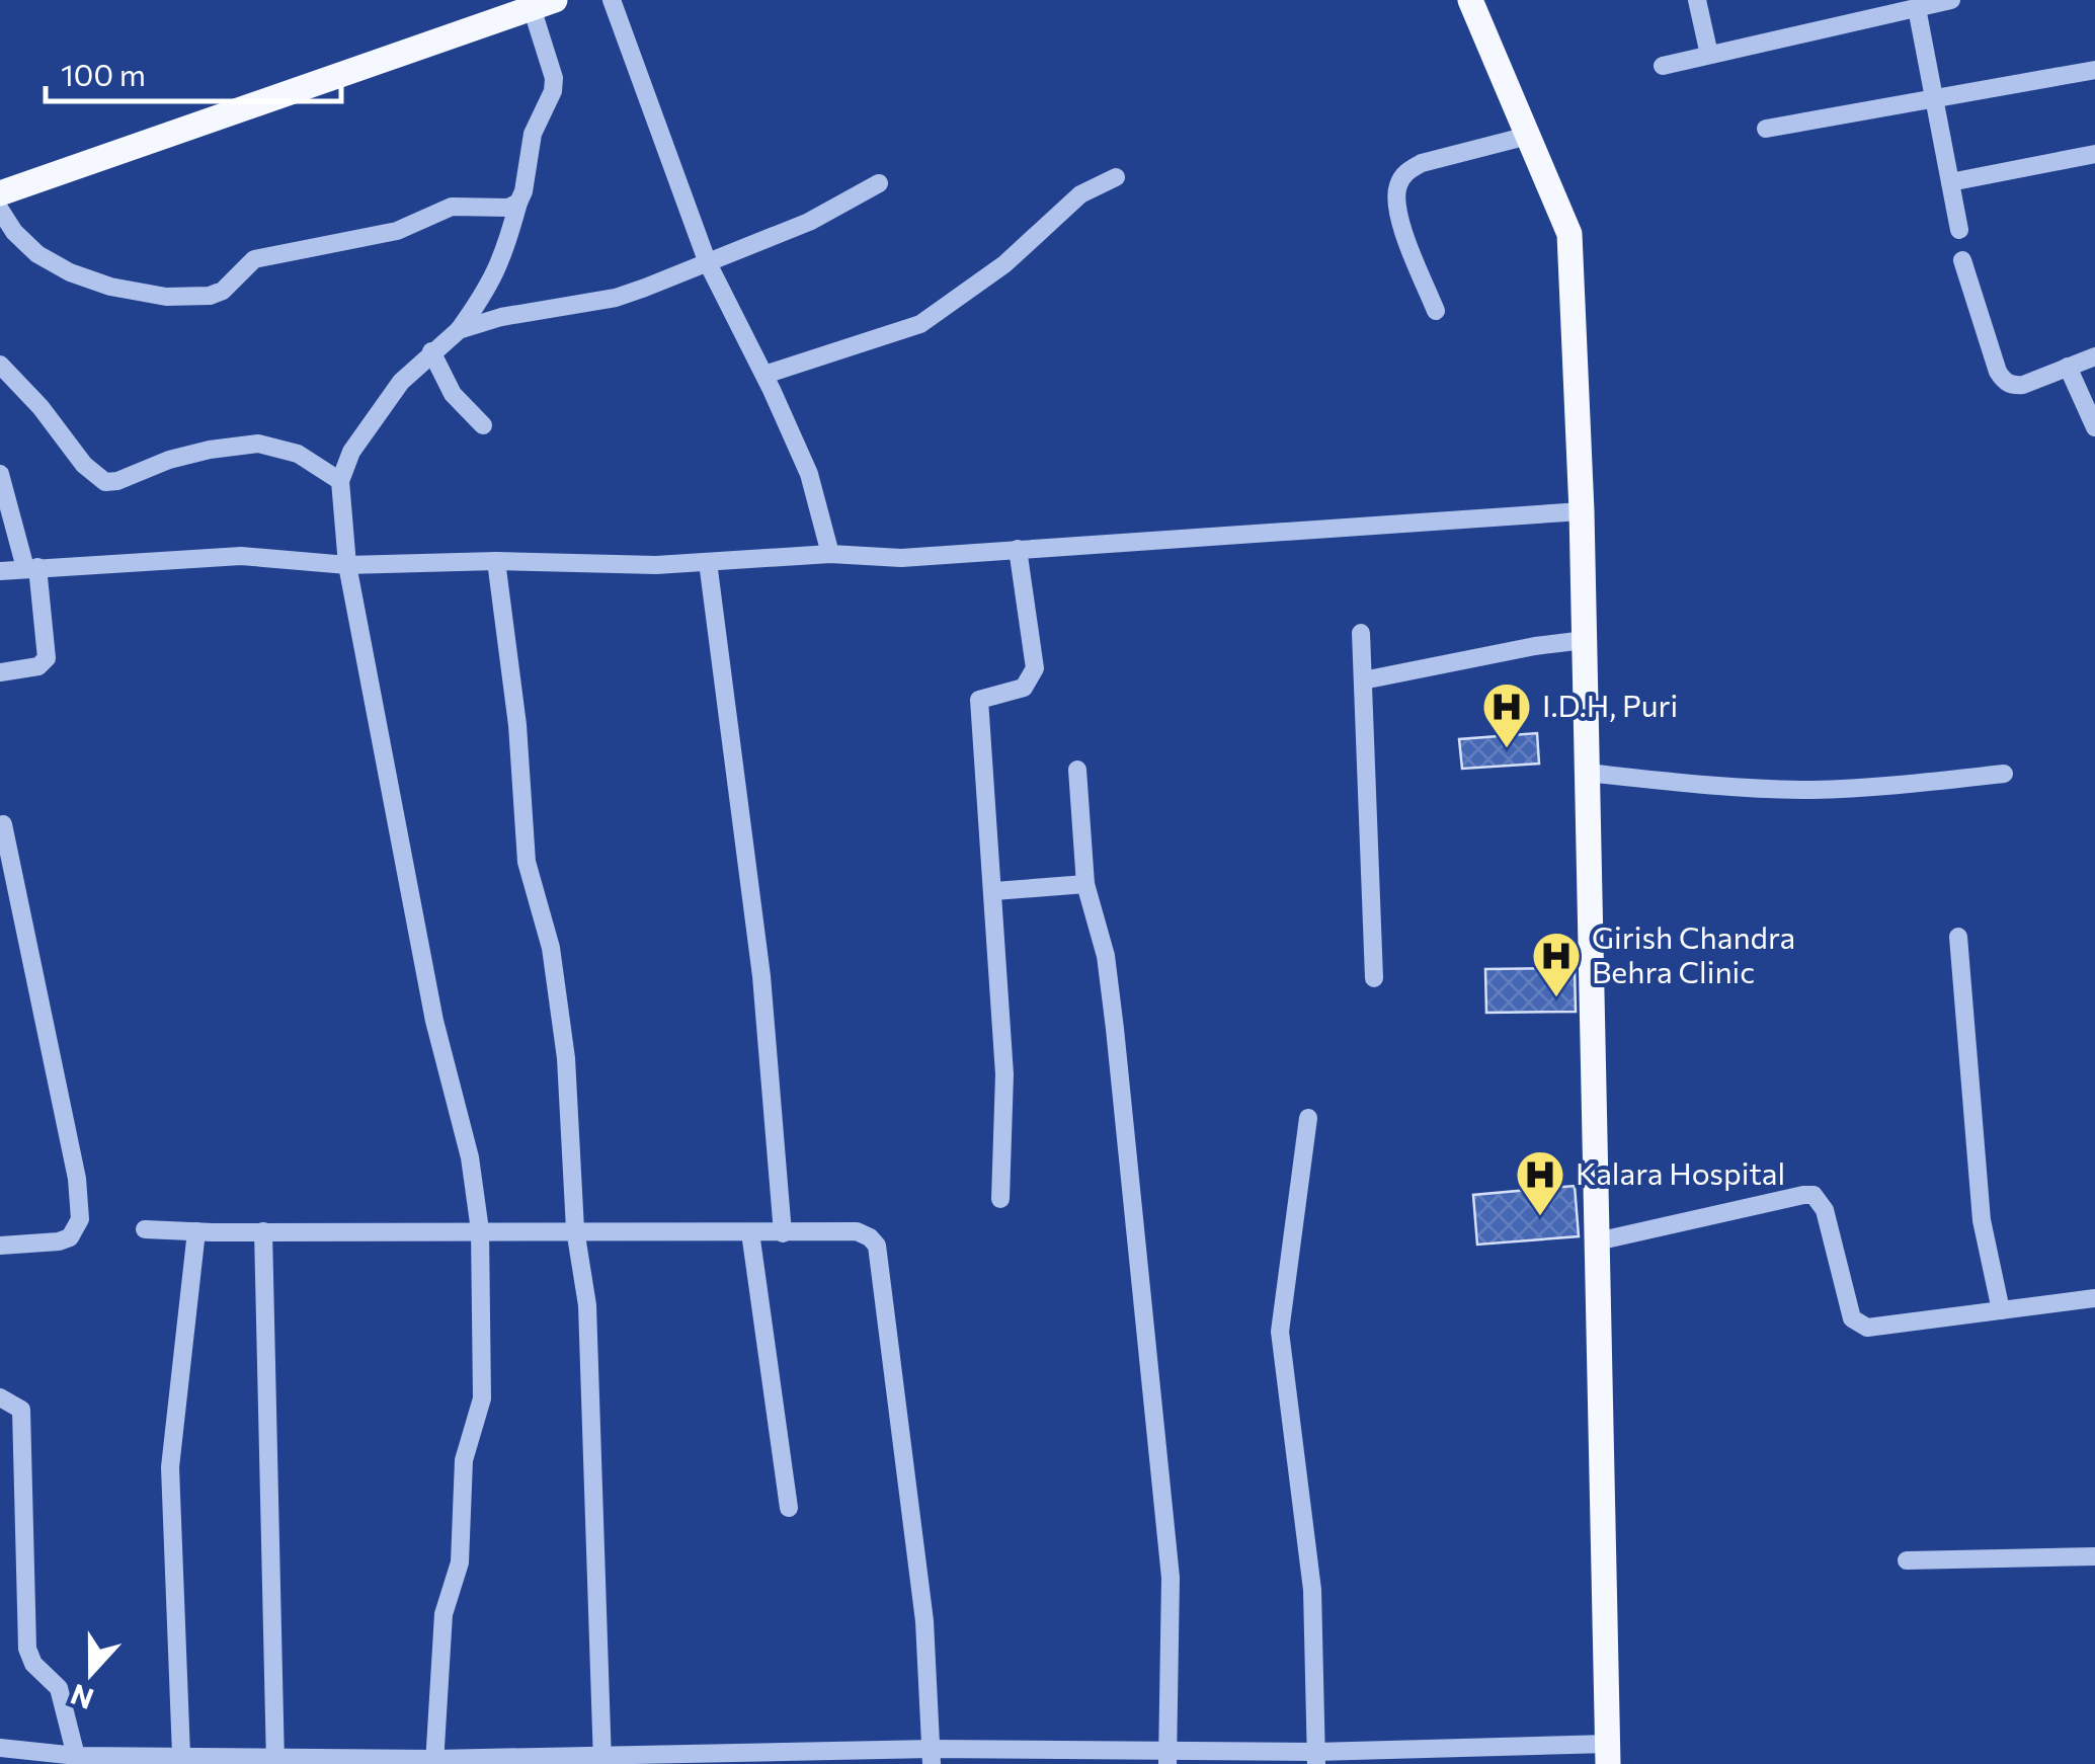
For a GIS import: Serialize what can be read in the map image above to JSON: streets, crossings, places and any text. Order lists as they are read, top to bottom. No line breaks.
{"places":{"hospital":["I.D.H, Puri","Girish Chandra Behra Clinic","Kalara Hospital"]},"scale_bar":"100 m","north":"bottom"}
